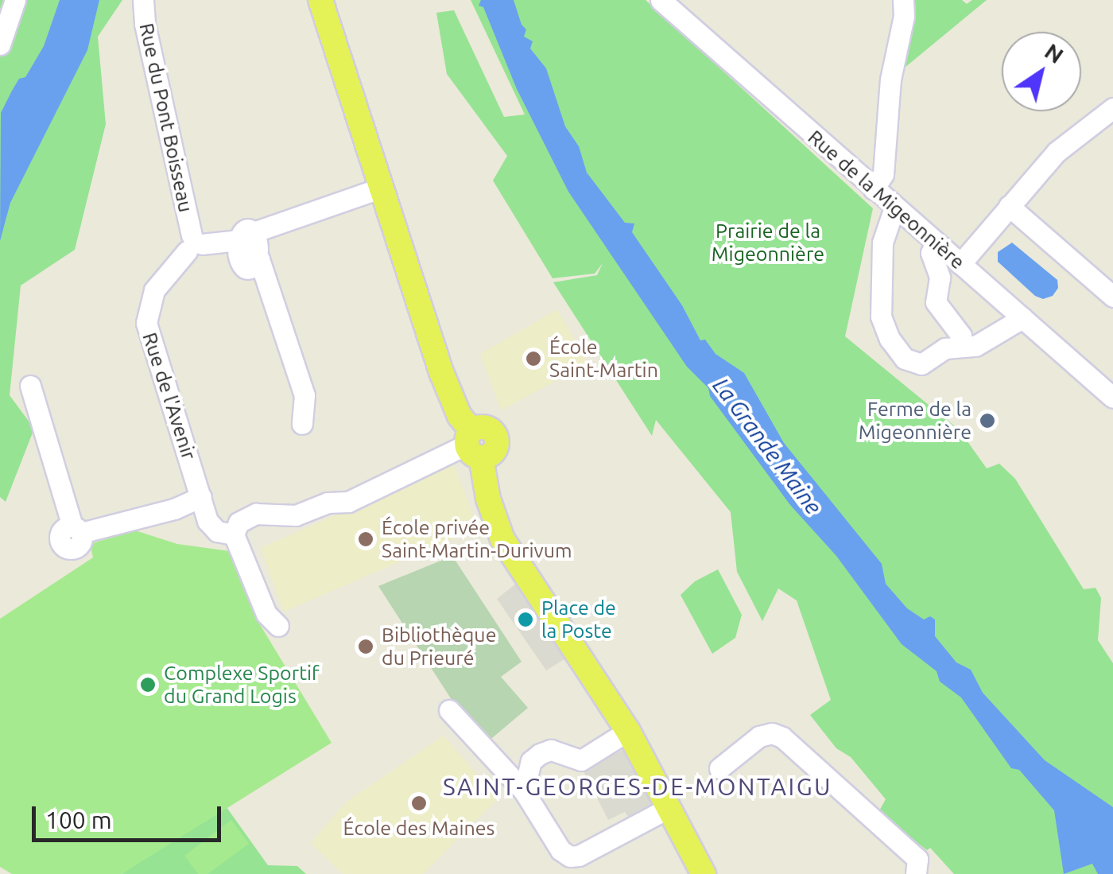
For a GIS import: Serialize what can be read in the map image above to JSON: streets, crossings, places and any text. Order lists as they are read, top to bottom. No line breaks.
{"streets":{"street":["Rue du Pont Boisseau","Rue de la Migeonnière","Rue de l'Avenir"]},"crossings":[["Rue du Pont Boisseau","Rue de l'Avenir"]],"districts":["SAINT-GEORGES-DE-MONTAIGU"],"water":["La Grande Maine"],"parks":["Prairie de la Migeonnière"],"places":["École Saint-Martin","Ferme de la Migeonnière","École privée Saint-Martin-Durivum","Place de la Poste","Bibliothèque du Prieuré","Complexe Sportif du Grand Logis","École des Maines"],"scale_bar":"100 m","north":"top right"}
